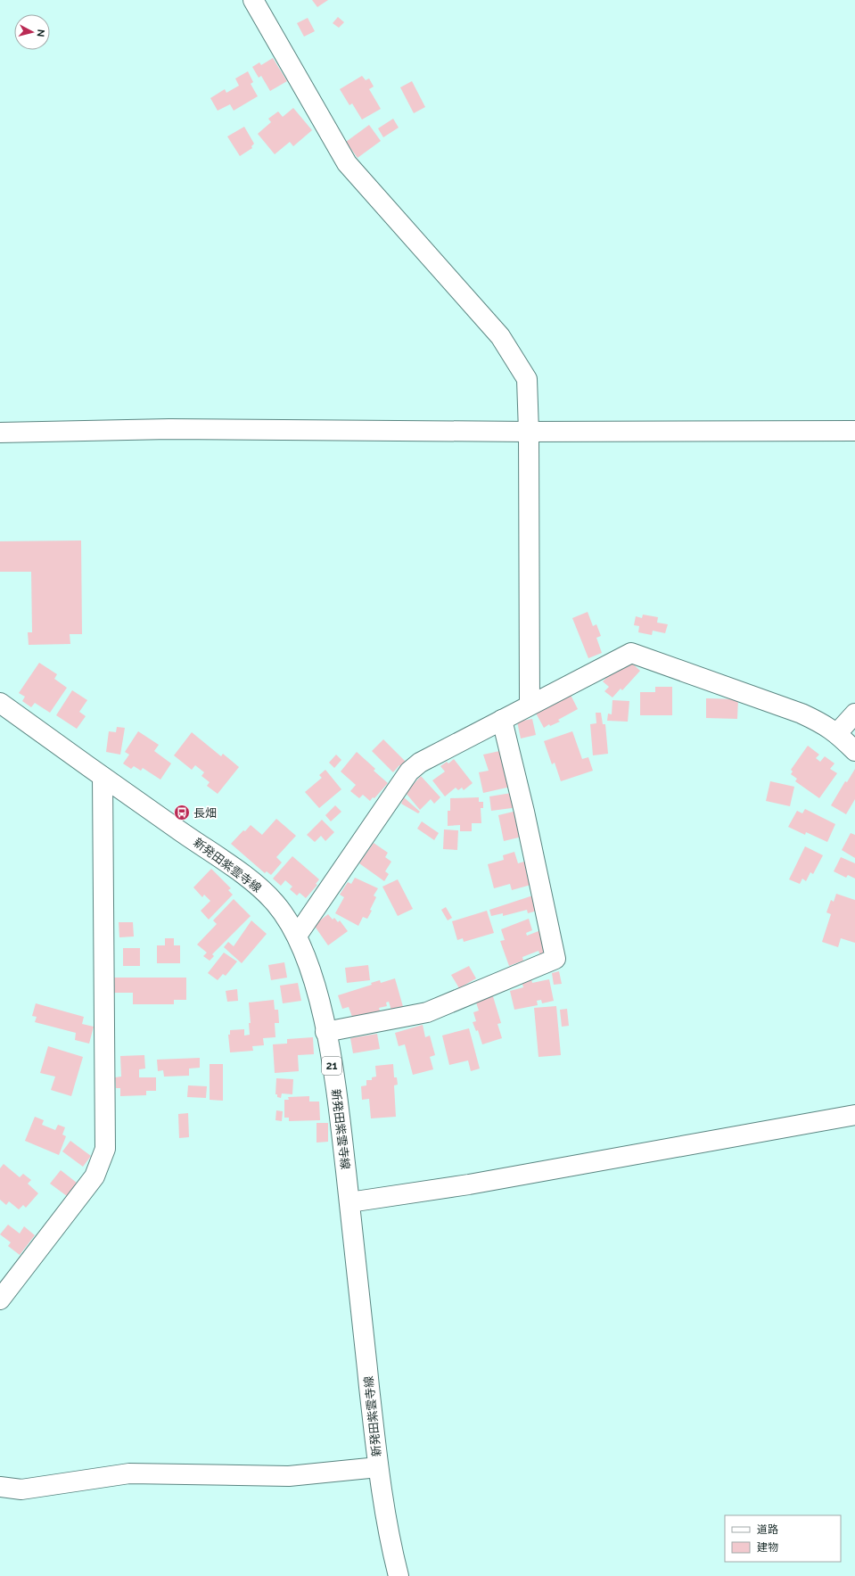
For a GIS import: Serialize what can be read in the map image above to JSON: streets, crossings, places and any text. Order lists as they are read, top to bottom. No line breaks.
{"streets":{"street":["新発田紫雲寺線","21"]},"places":{"bus stop":["長畑"]},"legend":["道路","建物"],"north":"right"}
